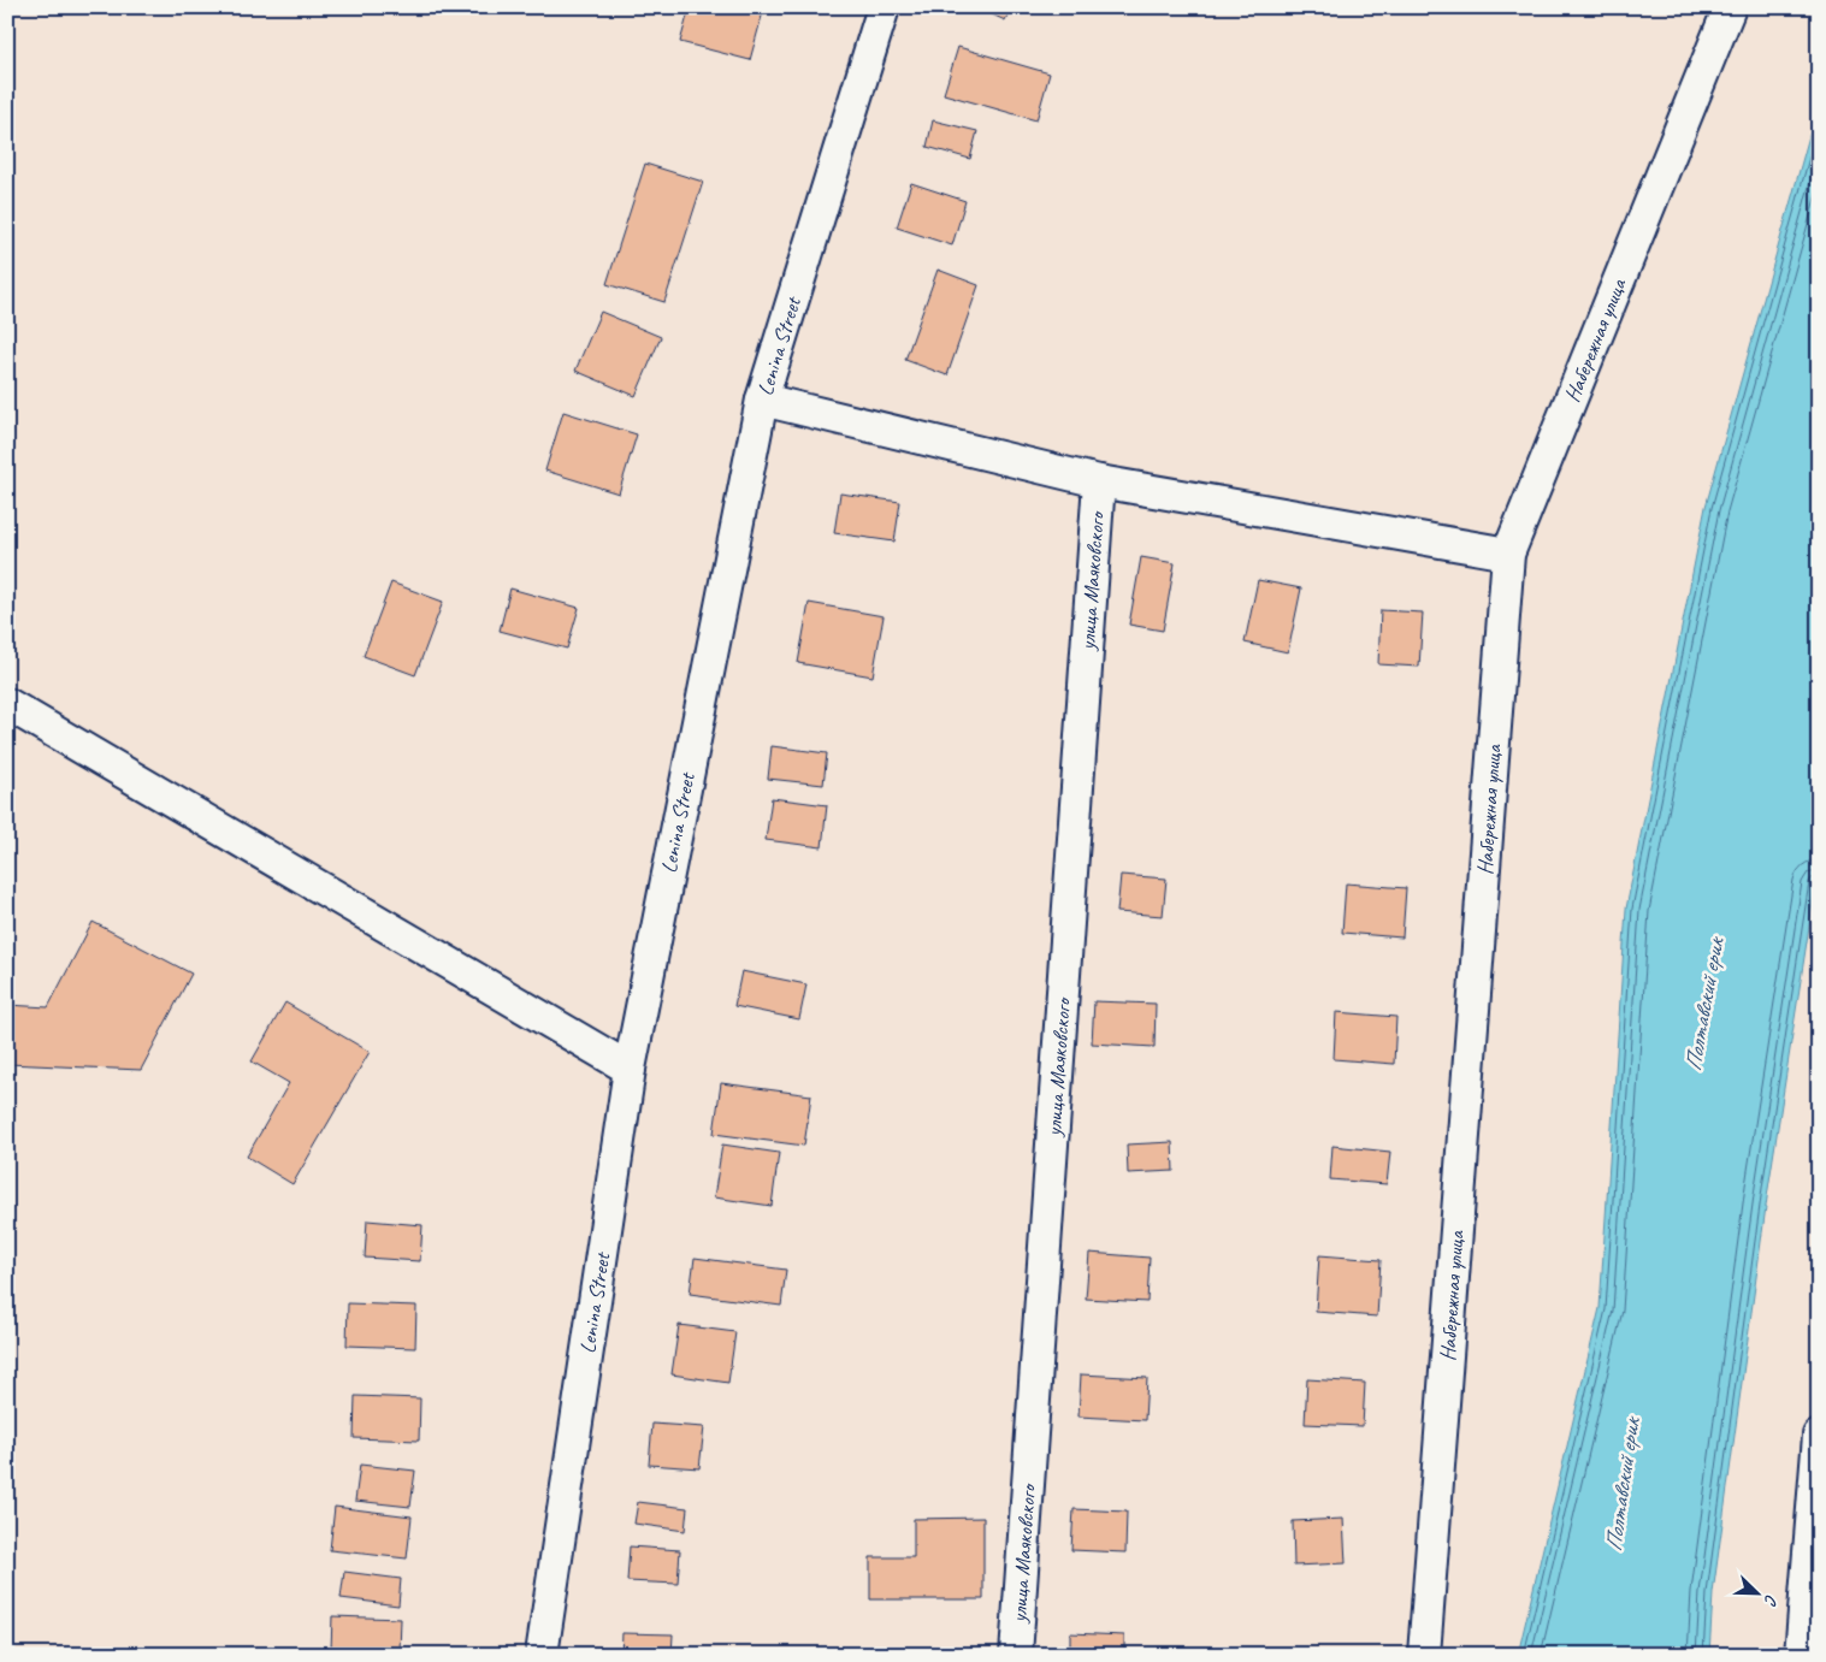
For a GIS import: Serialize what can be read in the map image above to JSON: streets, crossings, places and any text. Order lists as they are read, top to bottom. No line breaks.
{"streets":{"street":["Набережная улица","Lenina Street","улица Маяковского"]},"water":["Полтавский ерик"],"north":"bottom right"}
